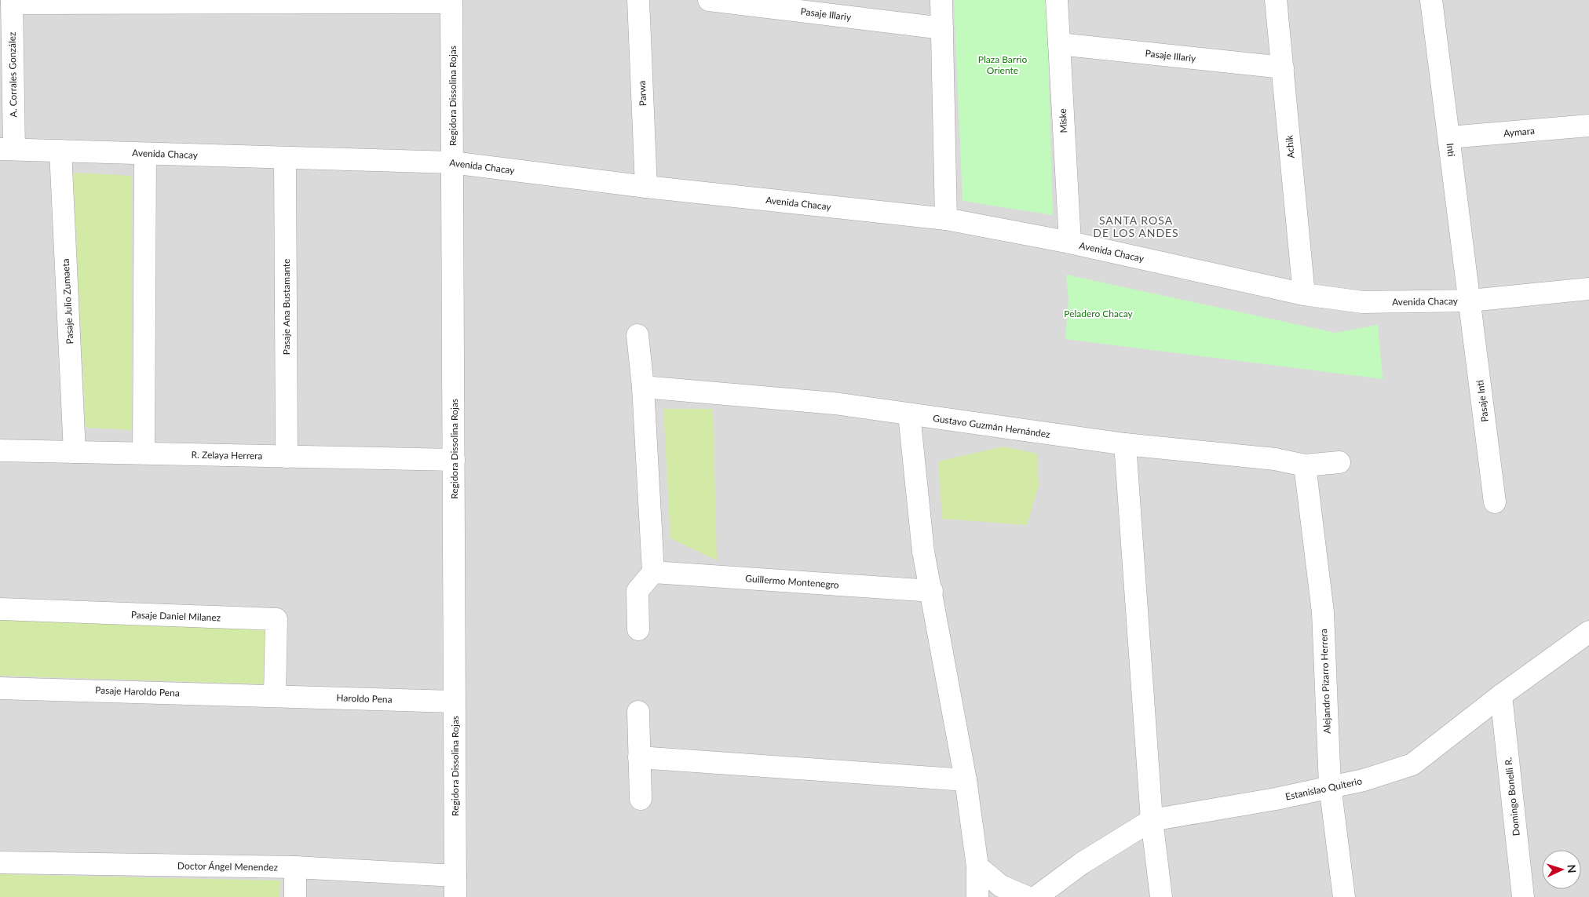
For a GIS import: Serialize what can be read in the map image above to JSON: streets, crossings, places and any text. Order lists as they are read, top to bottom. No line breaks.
{"streets":{"street":["Pasaje Illariy","A. Corrales González","Parwa","Regidora Dissolina Rojas","Miske","Aymara","Achik","Inti","Avenida Chacay","Pasaje Julio Zumaeta","Pasaje Ana Bustamante","Pasaje Inti","Gustavo Guzmán Hernández","R. Zelaya Herrera","Guillermo Montenegro","Pasaje Daniel Milanez","Alejandro Pizarro Herrera","Pasaje Haroldo Pena","Haroldo Pena","Estanislao Quiterio","Domingo Bonelli R.","Doctor Ángel Menendez"]},"crossings":[["Pasaje Illariy","Miske"],["Pasaje Illariy","Achik"],["A. Corrales González","Avenida Chacay"],["Parwa","Avenida Chacay"],["Regidora Dissolina Rojas","Avenida Chacay"],["Regidora Dissolina Rojas","R. Zelaya Herrera"],["Regidora Dissolina Rojas","Haroldo Pena"],["Regidora Dissolina Rojas","Doctor Ángel Menendez"],["Miske","Avenida Chacay"],["Aymara","Inti"],["Achik","Avenida Chacay"],["Inti","Avenida Chacay"],["Inti","Pasaje Inti"],["Avenida Chacay","Pasaje Julio Zumaeta"],["Avenida Chacay","Pasaje Ana Bustamante"],["Avenida Chacay","Pasaje Inti"],["Pasaje Julio Zumaeta","R. Zelaya Herrera"],["Pasaje Ana Bustamante","R. Zelaya Herrera"],["Gustavo Guzmán Hernández","Alejandro Pizarro Herrera"],["Pasaje Daniel Milanez","Pasaje Haroldo Pena"],["Pasaje Daniel Milanez","Haroldo Pena"],["Alejandro Pizarro Herrera","Estanislao Quiterio"],["Pasaje Haroldo Pena","Haroldo Pena"],["Estanislao Quiterio","Domingo Bonelli R."]],"districts":["SANTA ROSA DE LOS ANDES"],"parks":["Plaza Barrio Oriente","Peladero Chacay"],"north":"right"}
